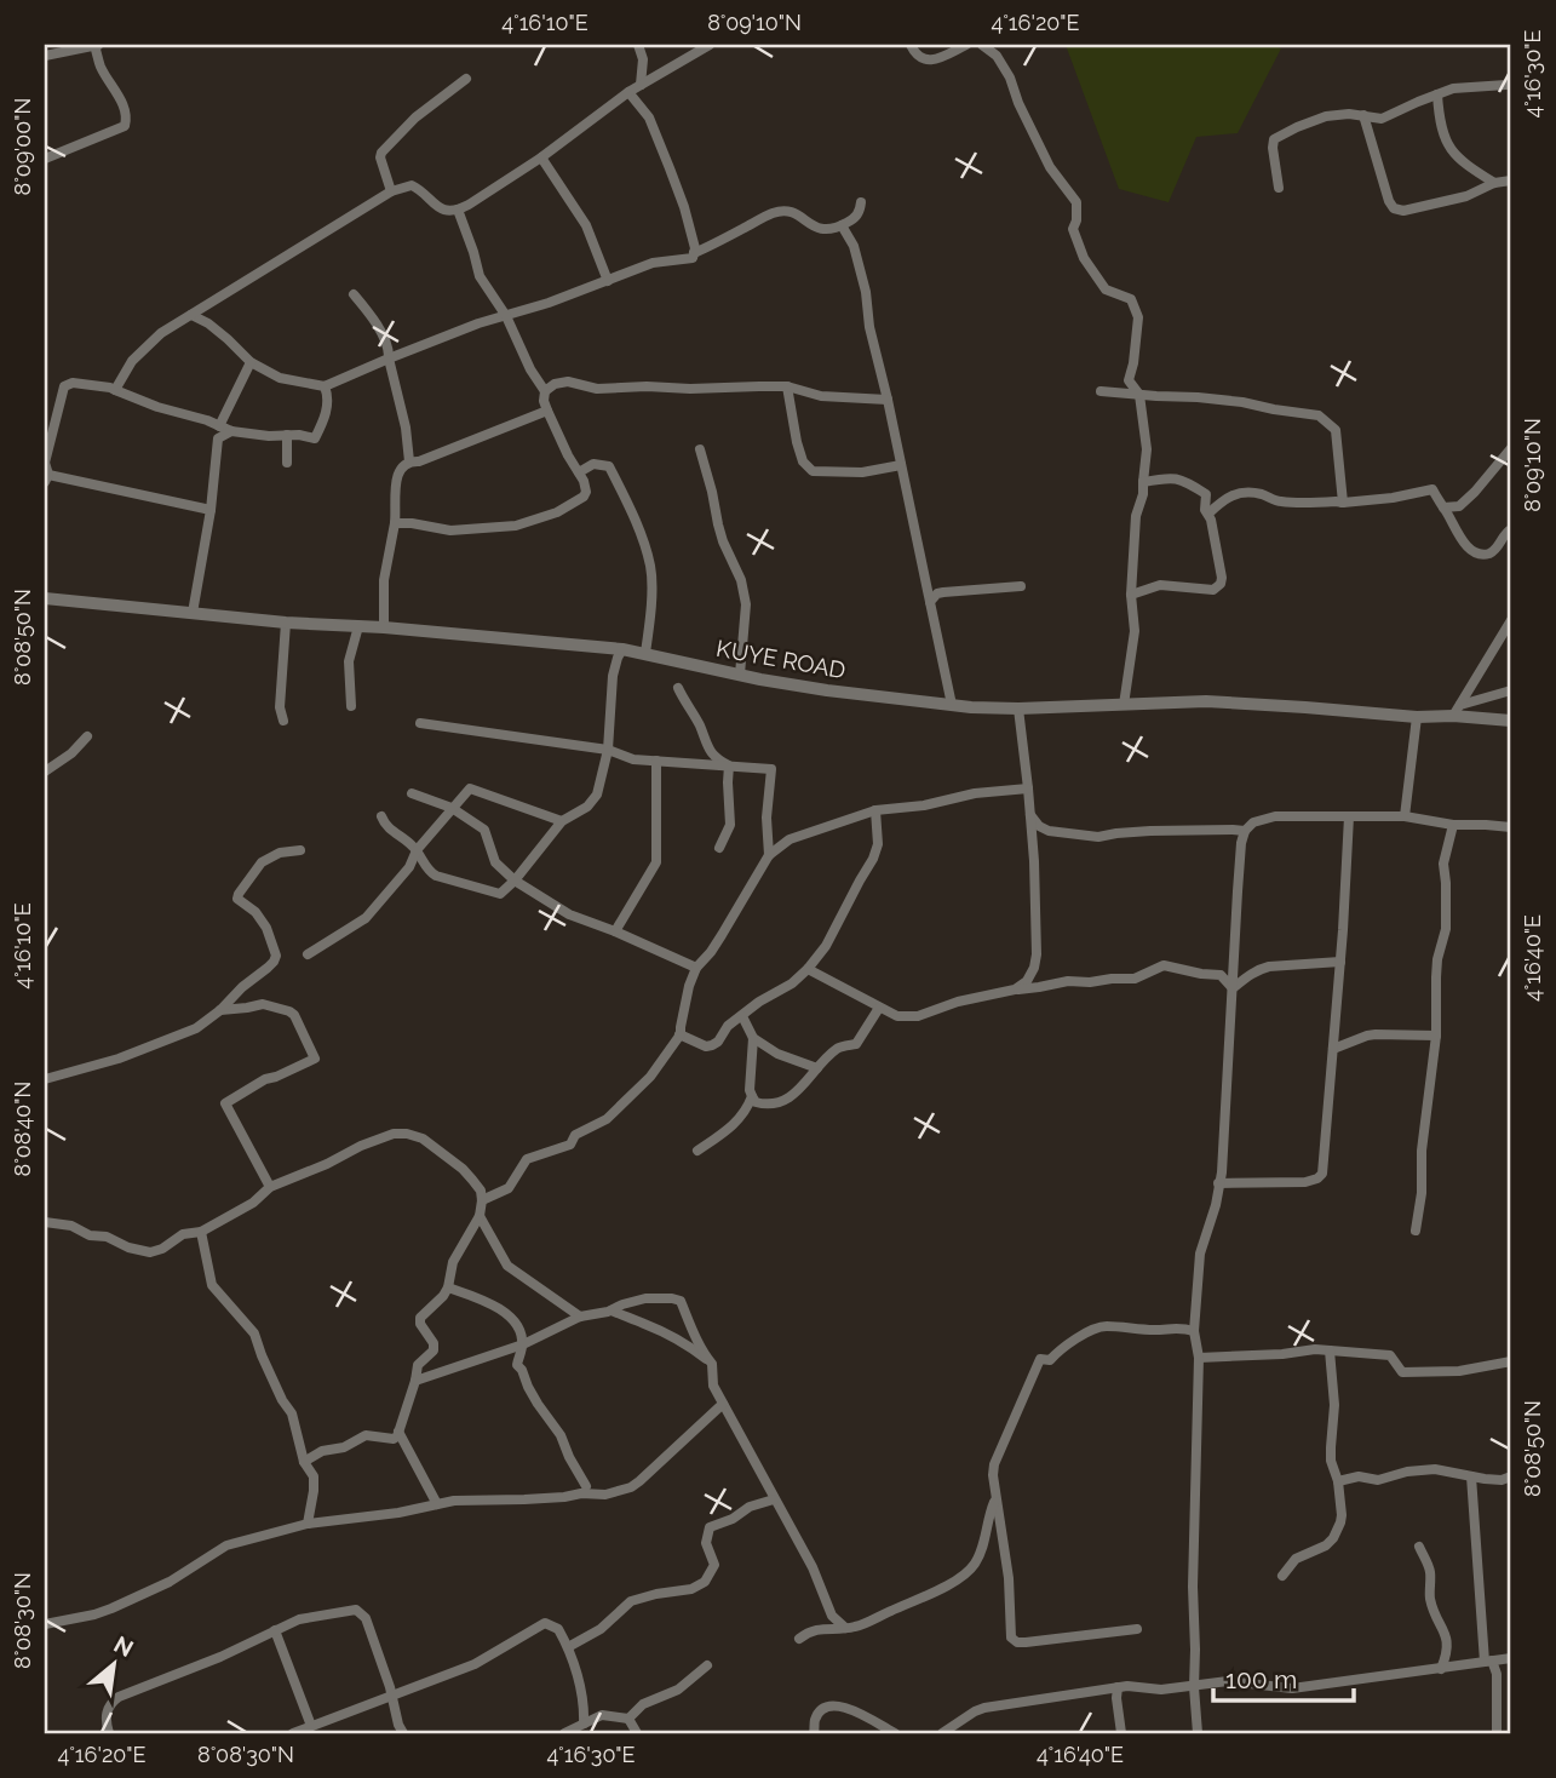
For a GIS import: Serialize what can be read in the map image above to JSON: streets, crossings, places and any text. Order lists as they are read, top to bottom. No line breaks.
{"streets":{"street":["KUYE ROAD"]},"scale_bar":"100 m","north":"top right","coordinates":["4°16'10\"E","8°09'10\"N","4°16'20\"E","4°16'30\"E","8°09'00\"N","8°08'50\"N","4°16'40\"E","8°08'40\"N","8°08'30\"N"]}
